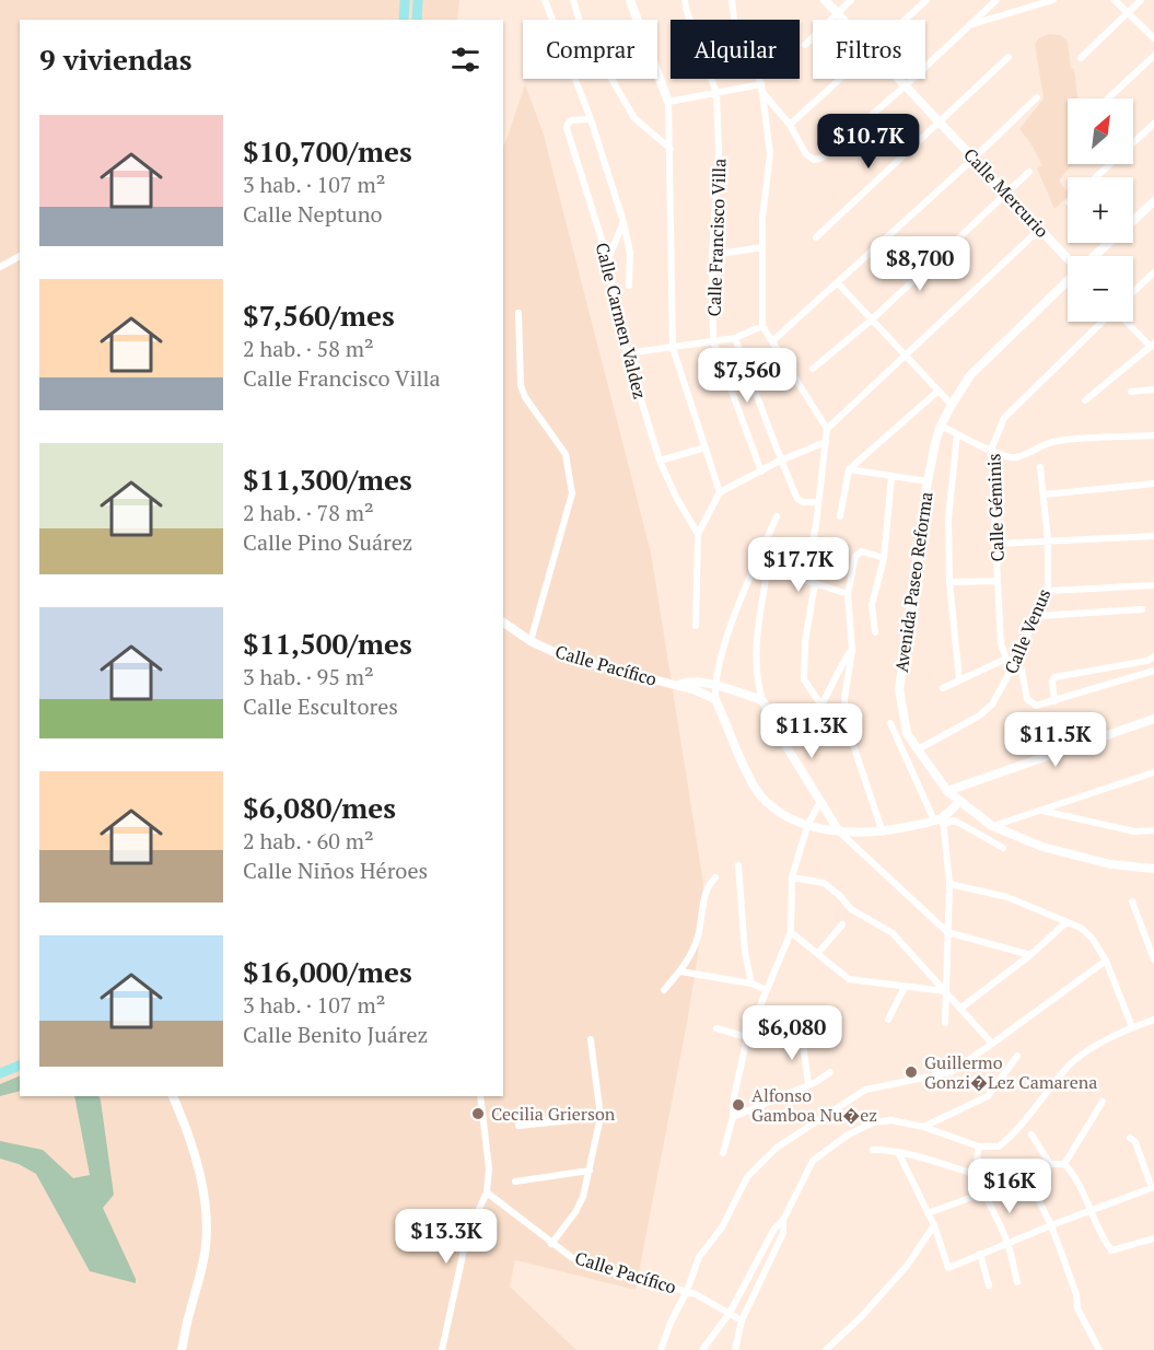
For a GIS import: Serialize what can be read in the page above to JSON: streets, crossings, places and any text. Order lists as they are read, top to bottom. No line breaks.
{"streets":{"main road":["Calle Mercurio","Avenida Paseo Reforma","Calle Pacífico"],"street":["Calle Francisco Villa","Calle Carmen Valdez","Calle Géminis","Calle Venus"]},"crossings":[["Avenida Paseo Reforma","Calle Venus"]],"places":["Guillermo Gonzi�Lez Camarena","Alfonso Gamboa Nu�ez","Cecilia Grierson"],"north":"top right","page":{"chip":["Comprar","Alquilar","Filtros"],"heading":"9 viviendas","map_buttons":["+","−"],"list":[{"name":"$10,700/mes","note":"3 hab. · 107 m² · Calle Neptuno"},{"name":"$7,560/mes","note":"2 hab. · 58 m² · Calle Francisco Villa"},{"name":"$11,300/mes","note":"2 hab. · 78 m² · Calle Pino Suárez"},{"name":"$11,500/mes","note":"3 hab. · 95 m² · Calle Escultores"},{"name":"$6,080/mes","note":"2 hab. · 60 m² · Calle Niños Héroes"},{"name":"$16,000/mes","note":"3 hab. · 107 m² · Calle Benito Juárez"}],"price":["$10.7K","$8,700","$7,560","$17.7K","$11.3K","$11.5K","$6,080","$16K","$13.3K"]}}
